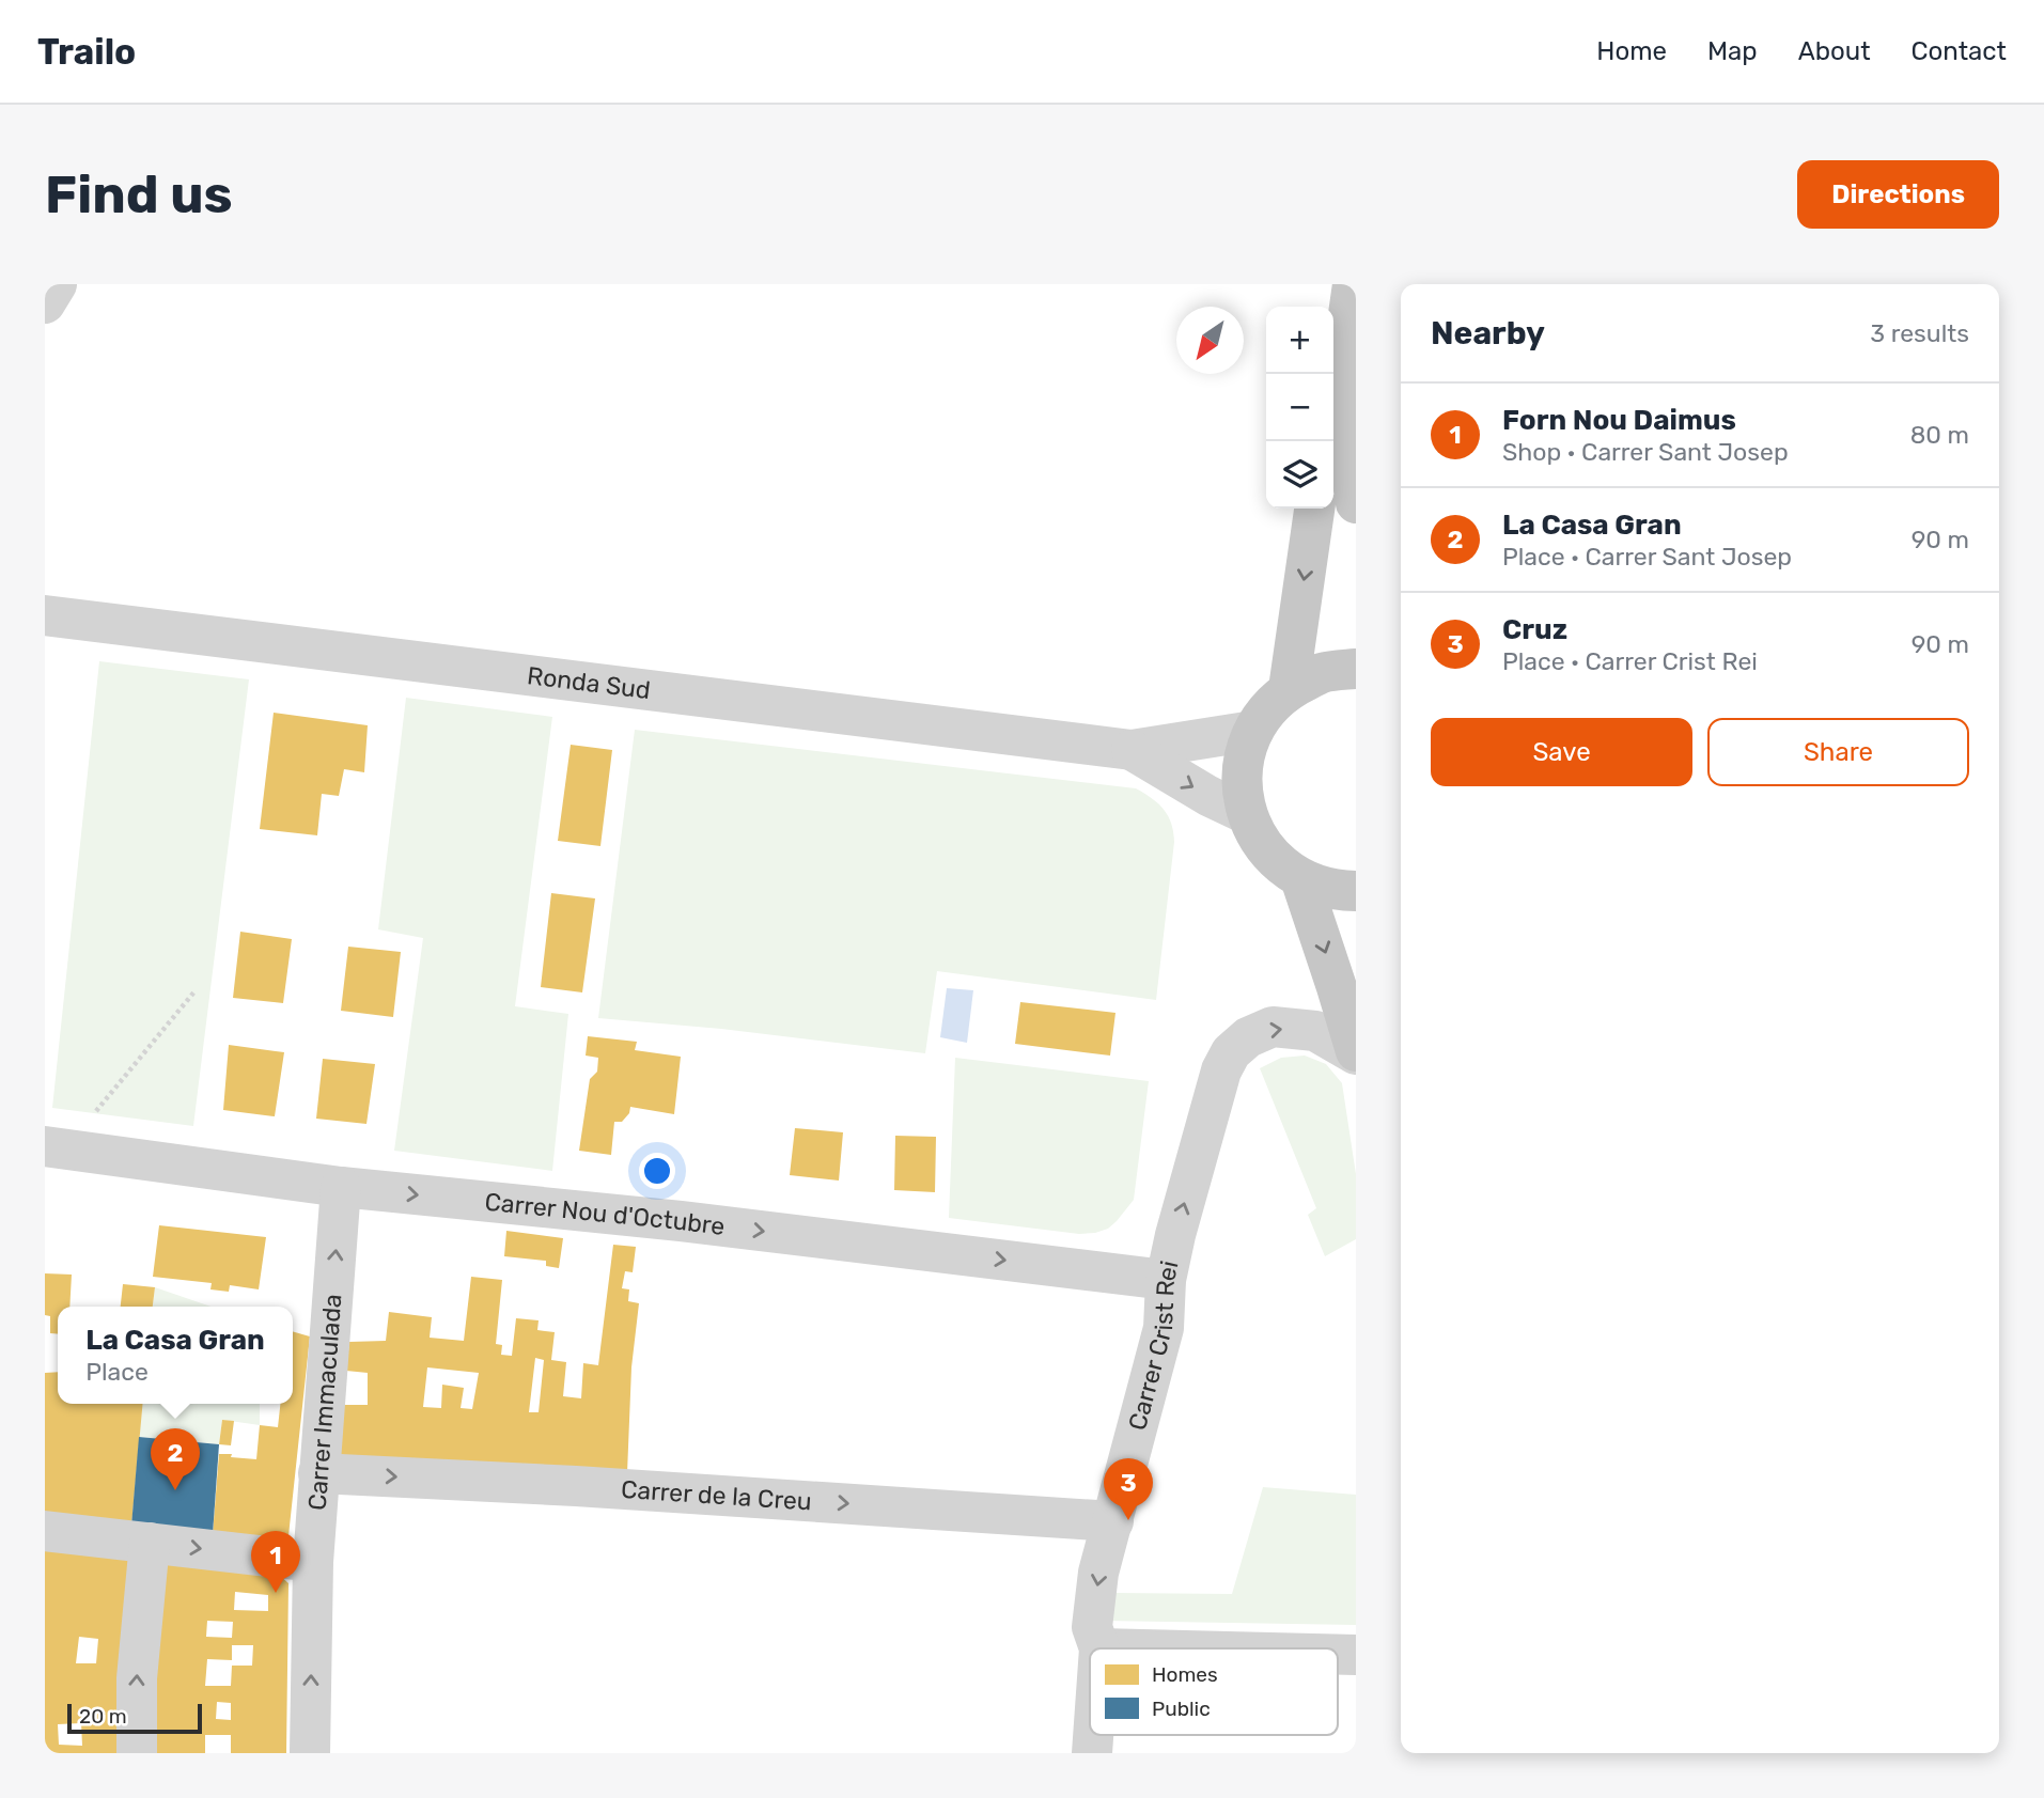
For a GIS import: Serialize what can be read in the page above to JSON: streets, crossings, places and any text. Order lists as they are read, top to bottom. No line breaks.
{"streets":{"street":["Ronda Sud","Carrer Nou d'Octubre","Carrer Crist Rei","Carrer Immaculada","Carrer de la Creu"]},"crossings":[["Carrer Nou d'Octubre","Carrer Crist Rei"],["Carrer Nou d'Octubre","Carrer Immaculada"],["Carrer Crist Rei","Carrer de la Creu"],["Carrer Immaculada","Carrer de la Creu"]],"one_way":["Carrer Nou d'Octubre","Carrer de la Creu"],"legend":["Homes","Public"],"scale_bar":"20 m","north":"bottom left","page":{"header":"Trailo","nav":["Home","Map","About","Contact"],"buttons":["Directions",["Save","Share"]],"title":"Find us","heading":["Nearby","3 results"],"map_buttons":["+","−"],"list":[{"mark":"1","name":"Forn Nou Daimus","note":"Shop · Carrer Sant Josep","value":"80 m"},{"mark":"2","name":"La Casa Gran","note":"Place · Carrer Sant Josep","value":"90 m"},{"mark":"3","name":"Cruz","note":"Place · Carrer Crist Rei","value":"90 m"}],"popup":["La Casa Gran","Place"],"pins":["2","3","1"],"scale":"20 m"}}
